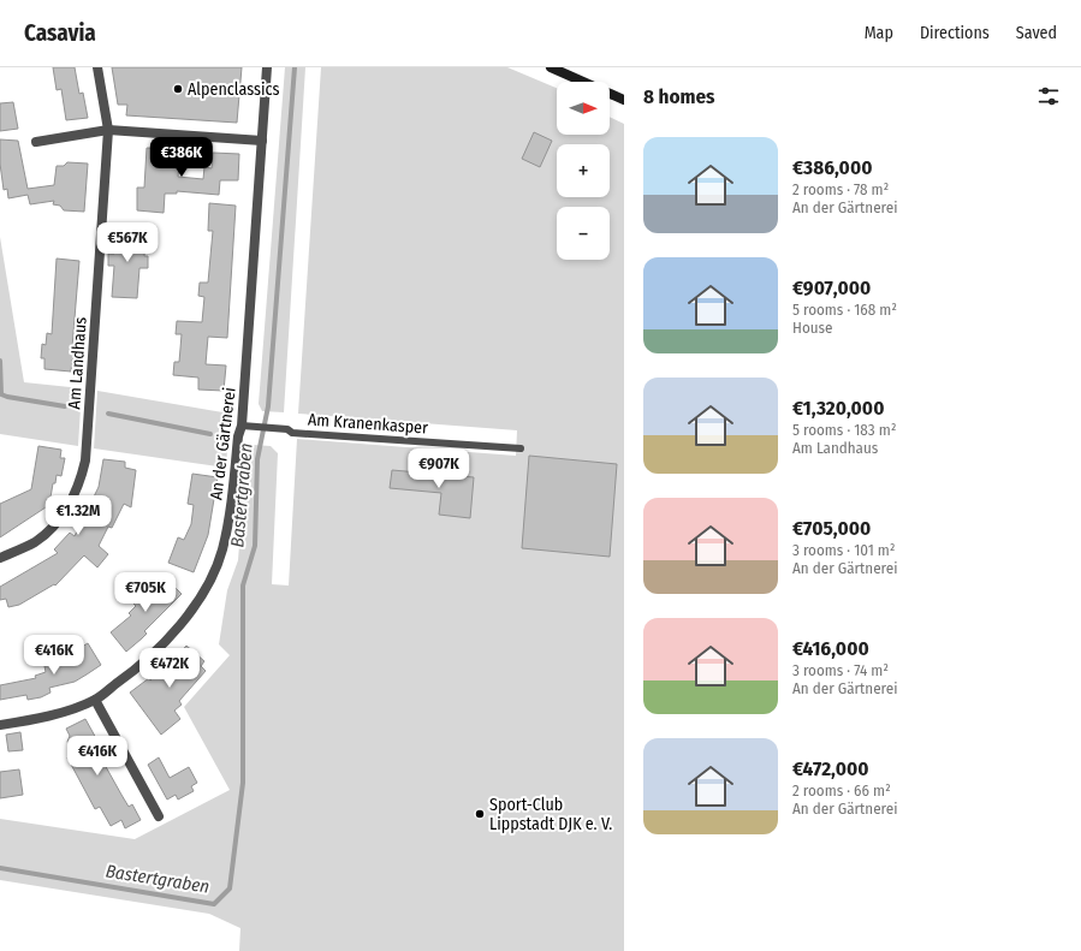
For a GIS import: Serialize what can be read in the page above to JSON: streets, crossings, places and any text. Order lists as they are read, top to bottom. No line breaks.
{"streets":{"street":["Am Landhaus","An der Gärtnerei"],"lane":["Am Kranenkasper"]},"crossings":[["Am Kranenkasper","An der Gärtnerei"]],"water":["Bastertgraben"],"places":["Alpenclassics","Sport-Club Lippstadt DJK e. V."],"north":"right","page":{"header":"Casavia","nav":["Map","Directions","Saved"],"heading":"8 homes","map_buttons":["+","−"],"list":[{"name":"€386,000","note":"2 rooms · 78 m² · An der Gärtnerei"},{"name":"€907,000","note":"5 rooms · 168 m² · House"},{"name":"€1,320,000","note":"5 rooms · 183 m² · Am Landhaus"},{"name":"€705,000","note":"3 rooms · 101 m² · An der Gärtnerei"},{"name":"€416,000","note":"3 rooms · 74 m² · An der Gärtnerei"},{"name":"€472,000","note":"2 rooms · 66 m² · An der Gärtnerei"}],"price":["€386K","€567K","€907K","€1.32M","€705K","€416K","€472K","€416K"]}}
